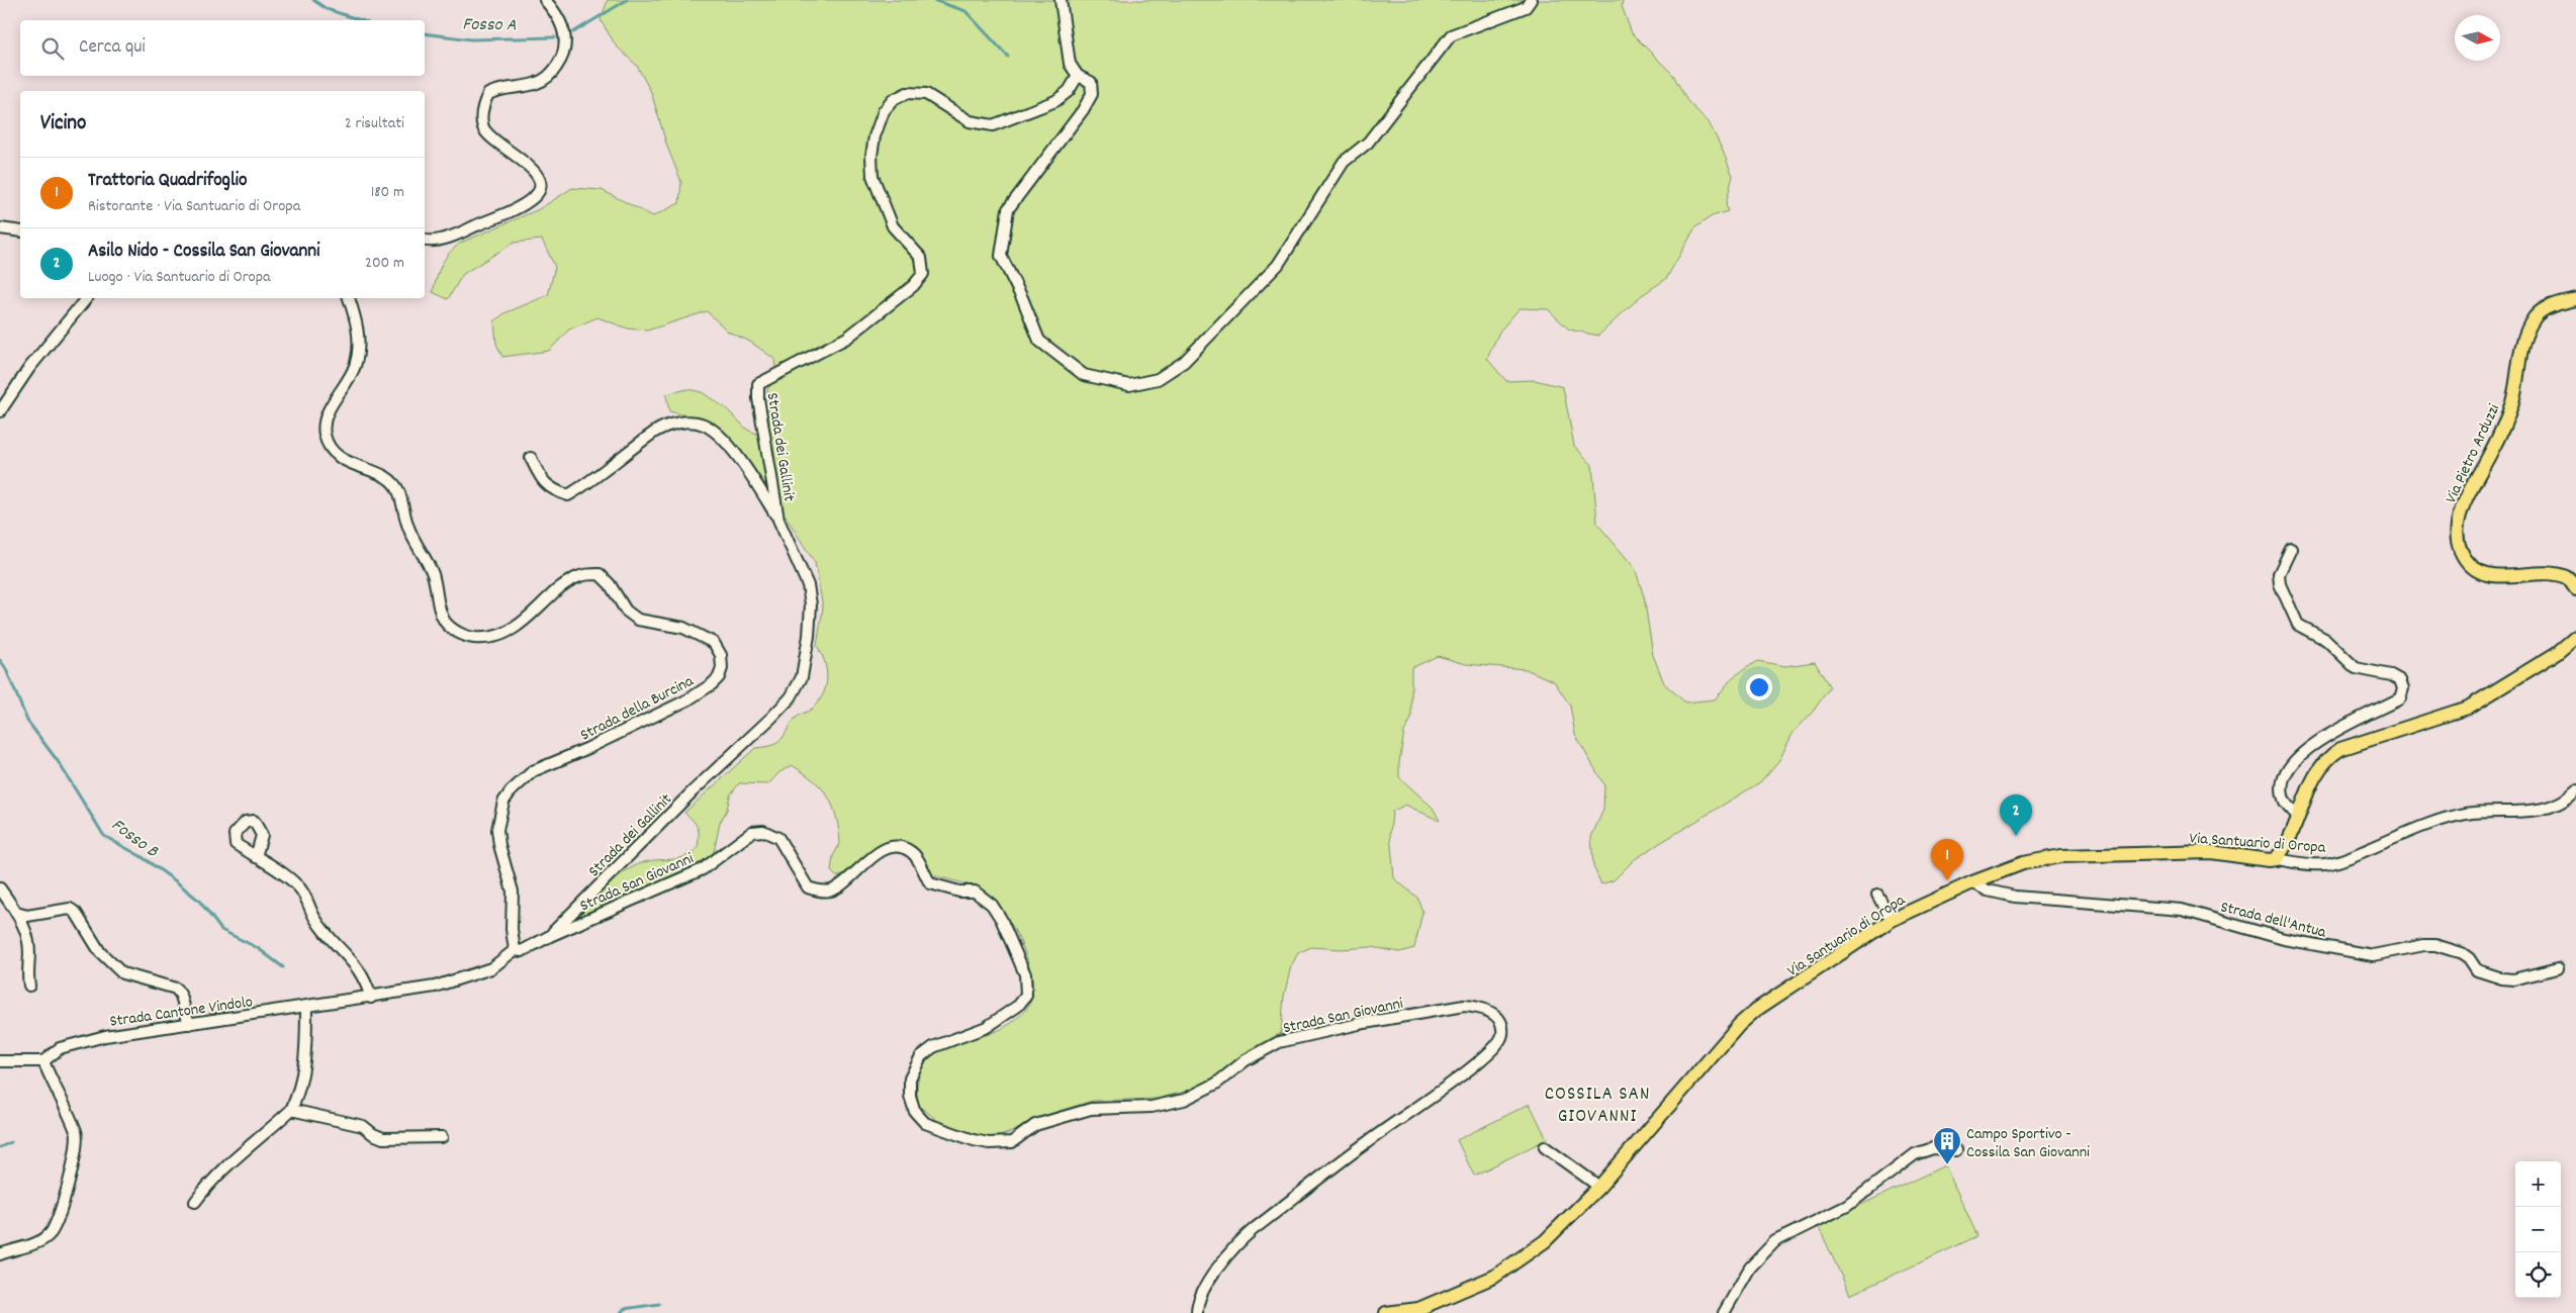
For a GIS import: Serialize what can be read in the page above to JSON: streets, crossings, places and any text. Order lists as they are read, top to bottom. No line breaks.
{"streets":{"main road":["Via Pietro Arduzzi","Via Santuario di Oropa"],"street":["Strada dei Gallinit","Strada della Burcina","Strada San Giovanni","Strada dell'Antua","Strada Cantone Vindolo"]},"crossings":[["Strada dei Gallinit","Strada San Giovanni"],["Strada della Burcina","Strada San Giovanni"],["Strada della Burcina","Strada Cantone Vindolo"],["Via Santuario di Oropa","Strada dell'Antua"],["Strada San Giovanni","Strada Cantone Vindolo"]],"districts":["COSSILA SAN GIOVANNI"],"water":["Fosso A","Fosso B"],"places":{"building":["Campo Sportivo - Cossila San Giovanni"]},"north":"right","page":{"search":"Cerca qui","heading":["Vicino","2 risultati"],"list":[{"mark":"1","name":"Trattoria Quadrifoglio","note":"Ristorante · Via Santuario di Oropa","value":"180 m"},{"mark":"2","name":"Asilo Nido - Cossila San Giovanni","note":"Luogo · Via Santuario di Oropa","value":"200 m"}],"pins":["2","1"],"map_buttons":["+","−"]}}
